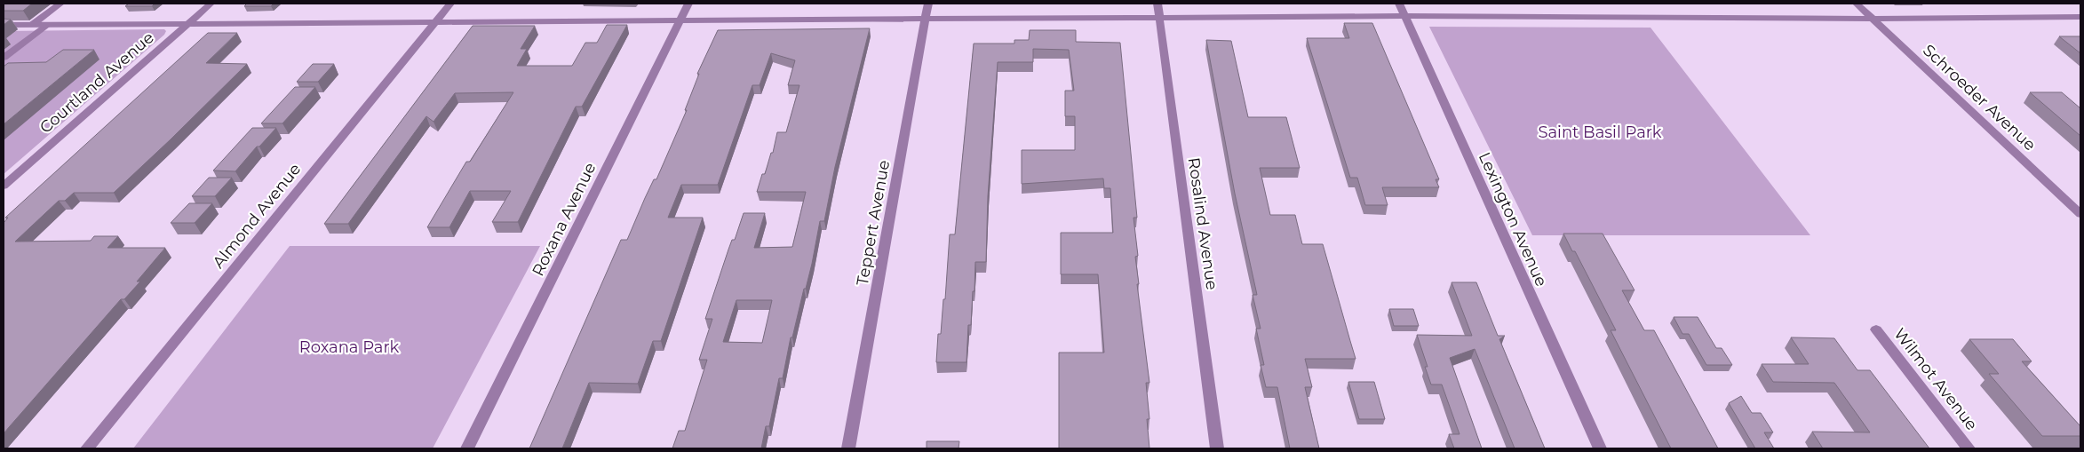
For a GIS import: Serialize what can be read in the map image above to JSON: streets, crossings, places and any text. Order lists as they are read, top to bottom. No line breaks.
{"streets":{"street":["Courtland Avenue","Schroeder Avenue","Almond Avenue","Roxana Avenue","Lexington Avenue","Teppert Avenue","Rosalind Avenue","Wilmot Avenue"]},"parks":["Saint Basil Park","Roxana Park"]}
